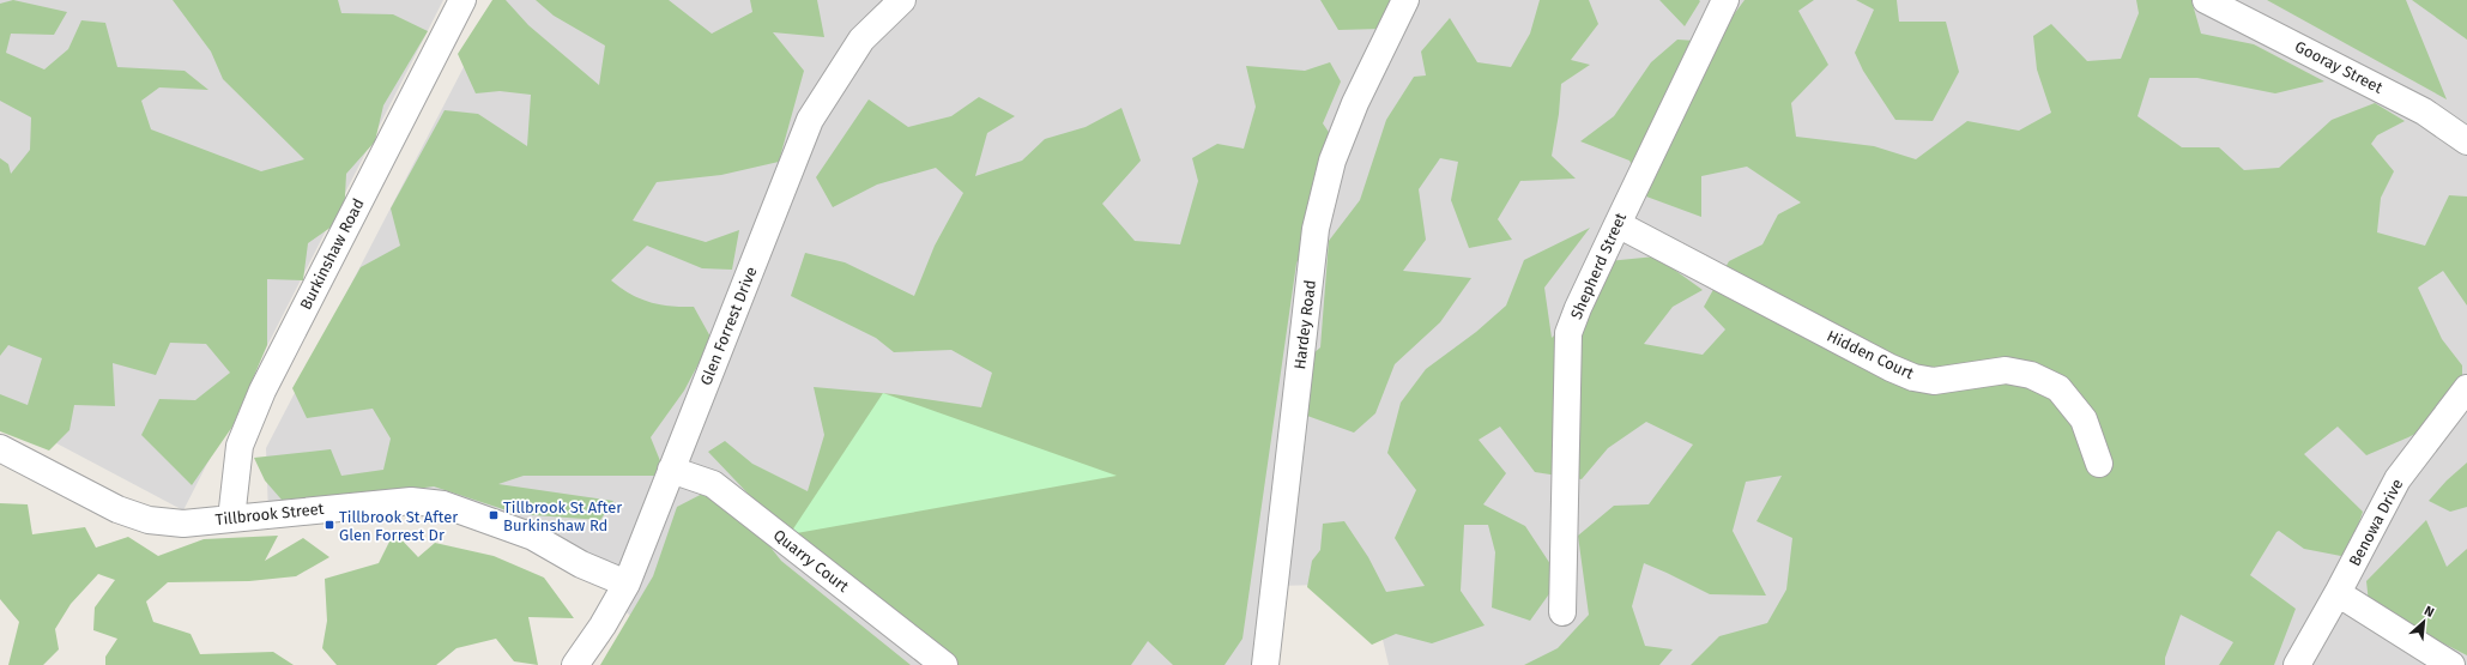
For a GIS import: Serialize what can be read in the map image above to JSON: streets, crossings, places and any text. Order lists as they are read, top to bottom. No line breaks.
{"streets":{"street":["Gooray Street","Burkinshaw Road","Shepherd Street","Hardey Road","Glen Forrest Drive","Hidden Court","Tillbrook Street","Benowa Drive","Quarry Court"]},"crossings":[["Burkinshaw Road","Tillbrook Street"],["Shepherd Street","Hidden Court"],["Glen Forrest Drive","Tillbrook Street"],["Glen Forrest Drive","Quarry Court"]],"places":{"transit":["Tillbrook St After Burkinshaw Rd","Tillbrook St After Glen Forrest Dr"]},"north":"top right"}
